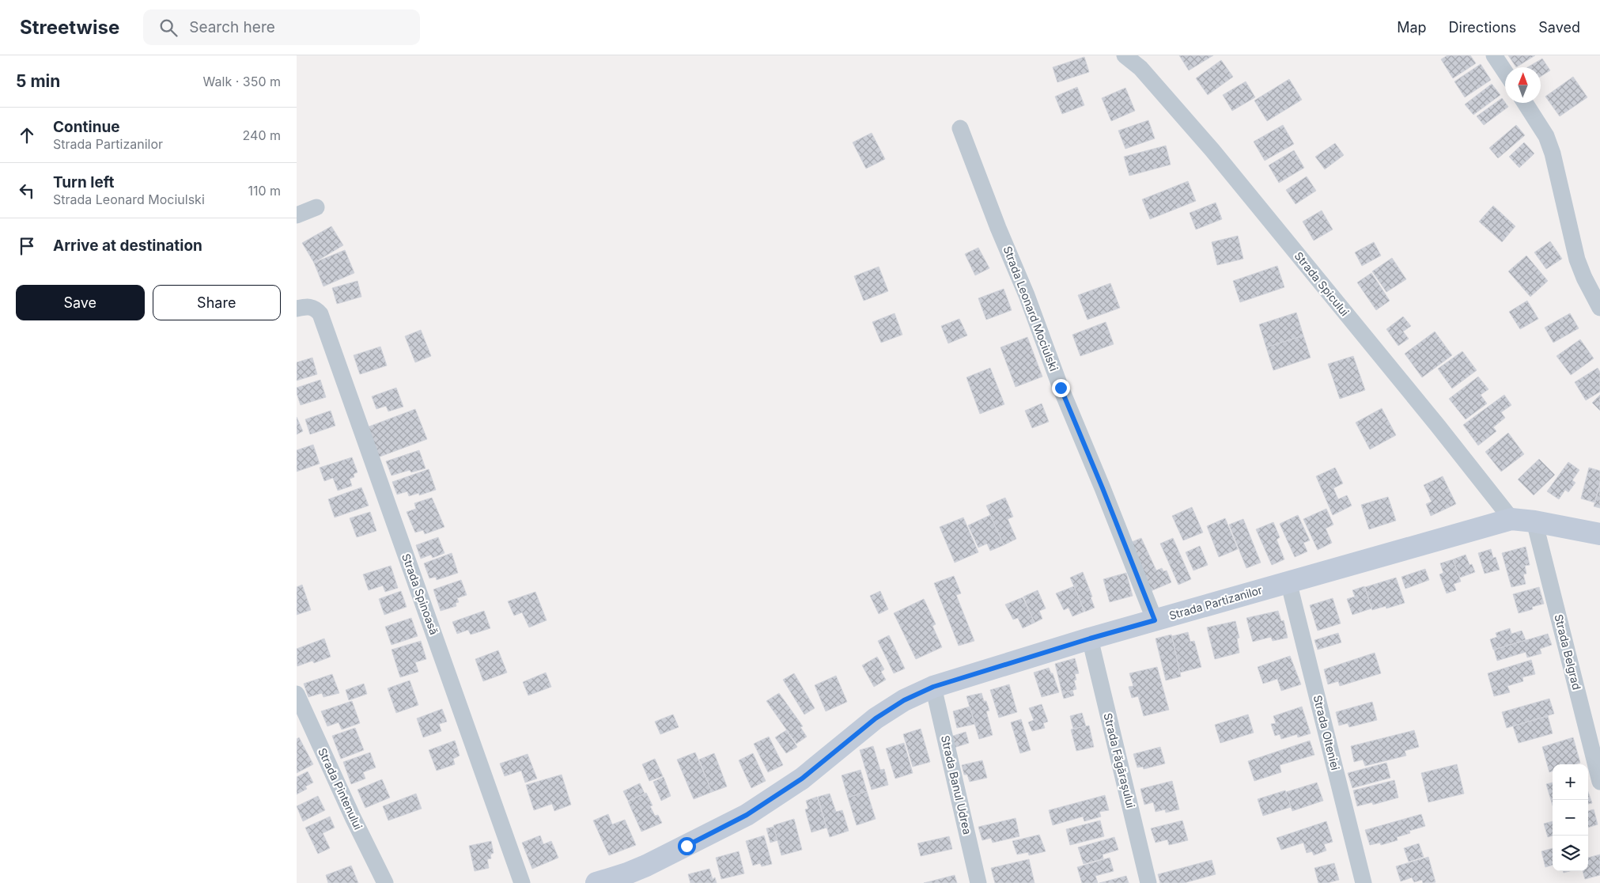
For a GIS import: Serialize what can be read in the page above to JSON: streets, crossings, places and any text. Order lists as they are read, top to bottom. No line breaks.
{"streets":{"street":["Strada Spicului","Strada Leonard Mociulski","Strada Spinoasă","Strada Partizanilor","Strada Belgrad","Strada Olteniei","Strada Făgărașului","Strada Banul Udrea","Strada Pintenului"]},"crossings":[["Strada Spicului","Strada Partizanilor"],["Strada Leonard Mociulski","Strada Partizanilor"],["Strada Partizanilor","Strada Belgrad"],["Strada Partizanilor","Strada Olteniei"],["Strada Partizanilor","Strada Făgărașului"],["Strada Partizanilor","Strada Banul Udrea"]],"north":"top","page":{"header":"Streetwise","search":"Search here","nav":["Map","Directions","Saved"],"heading":["5 min","Walk · 350 m"],"list":[["Continue","Strada Partizanilor","240 m"],["Turn left","Strada Leonard Mociulski","110 m"],"Arrive at destination"],"buttons":["Save","Share"],"map_buttons":["+","−"]}}
